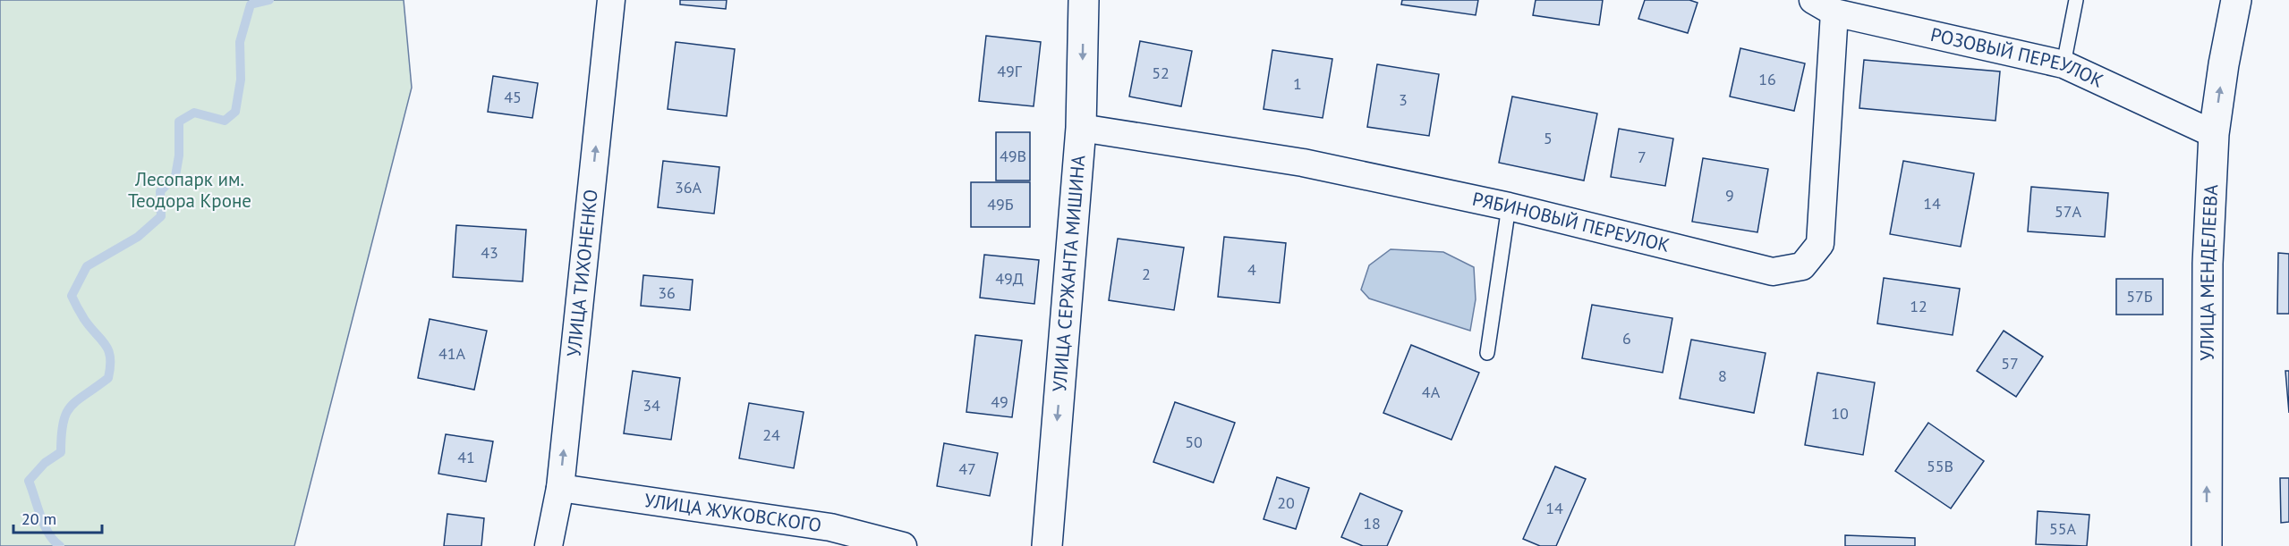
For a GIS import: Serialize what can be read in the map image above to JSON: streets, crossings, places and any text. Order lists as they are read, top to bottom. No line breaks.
{"streets":{"street":["РОЗОВЫЙ ПЕРЕУЛОК","РЯБИНОВЫЙ ПЕРЕУЛОК","УЛИЦА МЕНДЕЛЕЕВА","УЛИЦА ТИХОНЕНКО","УЛИЦА СЕРЖАНТА МИШИНА","УЛИЦА ЖУКОВСКОГО"]},"crossings":[["РОЗОВЫЙ ПЕРЕУЛОК","РЯБИНОВЫЙ ПЕРЕУЛОК"],["РОЗОВЫЙ ПЕРЕУЛОК","УЛИЦА МЕНДЕЛЕЕВА"],["РЯБИНОВЫЙ ПЕРЕУЛОК","УЛИЦА СЕРЖАНТА МИШИНА"],["УЛИЦА ТИХОНЕНКО","УЛИЦА ЖУКОВСКОГО"]],"one_way":["УЛИЦА МЕНДЕЛЕЕВА","УЛИЦА ТИХОНЕНКО","УЛИЦА СЕРЖАНТА МИШИНА"],"parks":["Лесопарк им. Теодора Кроне"],"house_numbers":["49Г","52","16","1","45","3","5","49В","7","36А","9","14","49Б","57А","43","4","2","49Д","36","57Б","12","6","41А","57","8","4А","49","34","10","24","50","41","55В","47","20","14","18","55А"],"scale_bar":"20 m"}
